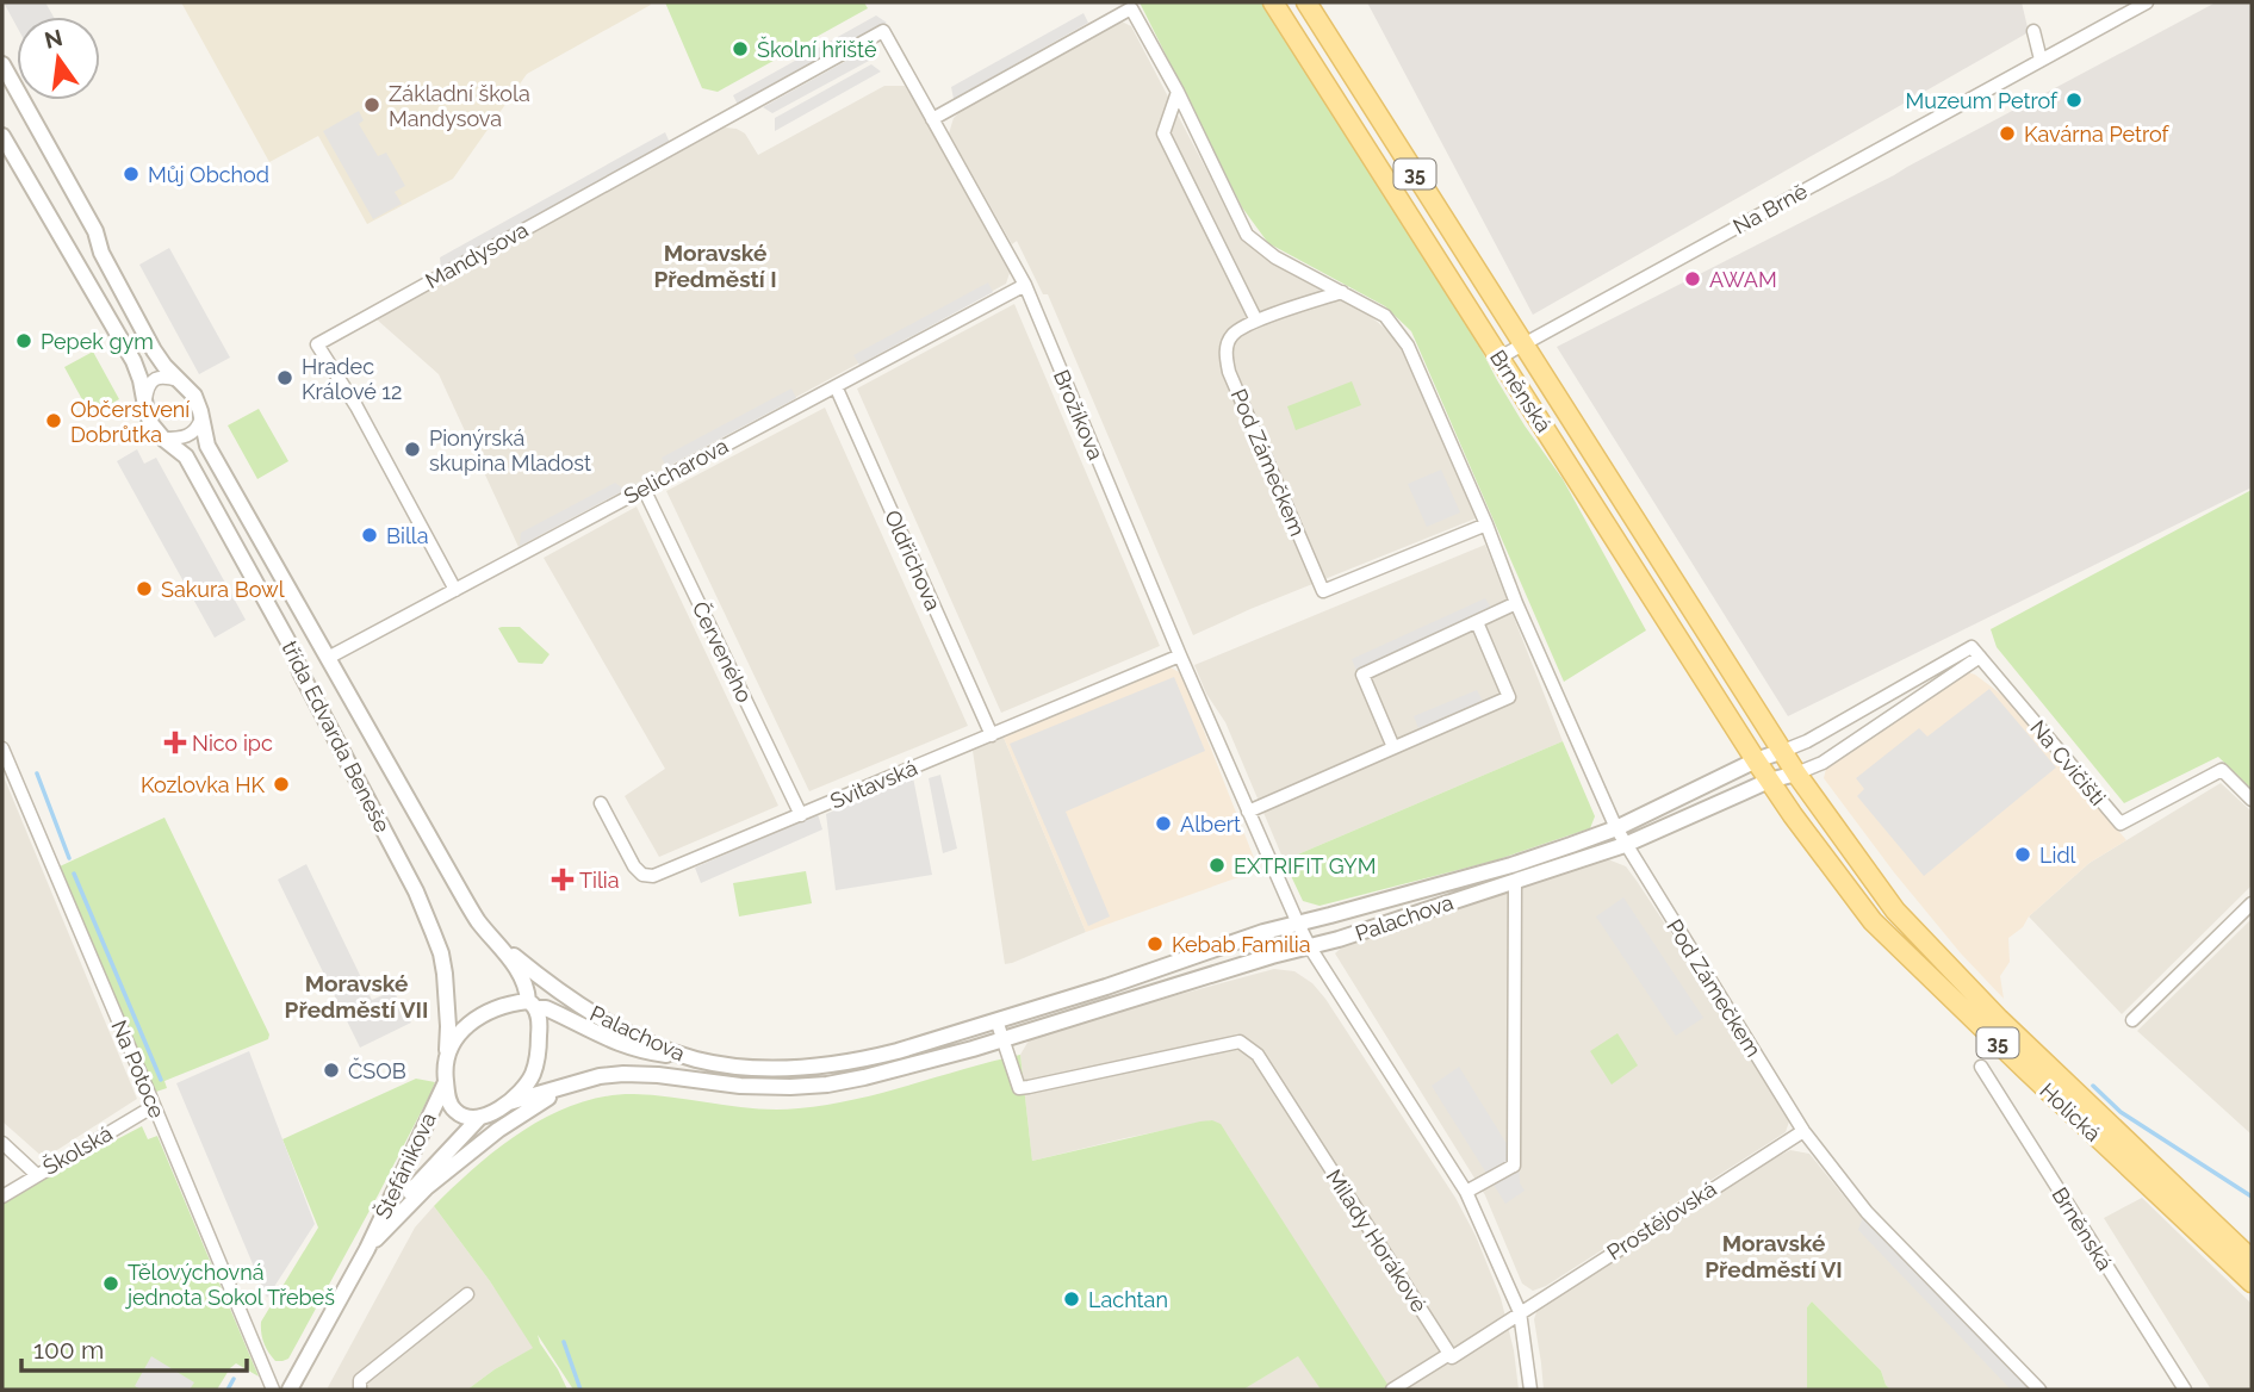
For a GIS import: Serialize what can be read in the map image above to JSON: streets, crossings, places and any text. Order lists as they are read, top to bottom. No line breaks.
{"streets":{"main road":["35","Brněnská","Holická"],"street":["Na Brně","Mandysova","Brožíkova","Pod Zámečkem","Selicharova","Oldřichova","Červeného","třída Edvarda Beneše","Na Cvičišti","Svitavská","Palachova","Na Potoce","Školská","Štefánikova","Prostějovská","Milady Horákové"]},"crossings":[["Na Brně","Brněnská"],["Mandysova","Brožíkova"],["Mandysova","Selicharova"],["Brněnská","Palachova"],["Brněnská","Holická"],["Brožíkova","Pod Zámečkem"],["Brožíkova","Selicharova"],["Brožíkova","Svitavská"],["Brožíkova","Palachova"],["Pod Zámečkem","Palachova"],["Pod Zámečkem","Prostějovská"],["Selicharova","Oldřichova"],["Selicharova","Červeného"],["Selicharova","třída Edvarda Beneše"],["Oldřichova","Svitavská"],["Červeného","Svitavská"],["třída Edvarda Beneše","Palachova"],["třída Edvarda Beneše","Štefánikova"],["Palachova","Holická"],["Palachova","Štefánikova"],["Palachova","Milady Horákové"],["Na Potoce","Školská"]],"districts":["Moravské Předměstí I","Moravské Předměstí VII","Moravské Předměstí VI"],"places":{"other":["Školní hřiště","Muzeum Petrof","Základní škola Mandysova","Kavárna Petrof","Můj Obchod","AWAM","Pepek gym","Hradec Králové 12","Občerstvení Dobrůtka","Pionýrská skupina Mladost","Billa","Sakura Bowl","Kozlovka HK","Albert","Lidl","EXTRIFIT GYM","Kebab Familia","ČSOB","Tělovýchovná jednota Sokol Třebeš","Lachtan"],"health":["Nico ipc","Tilia"]},"scale_bar":"100 m","north":"top"}
